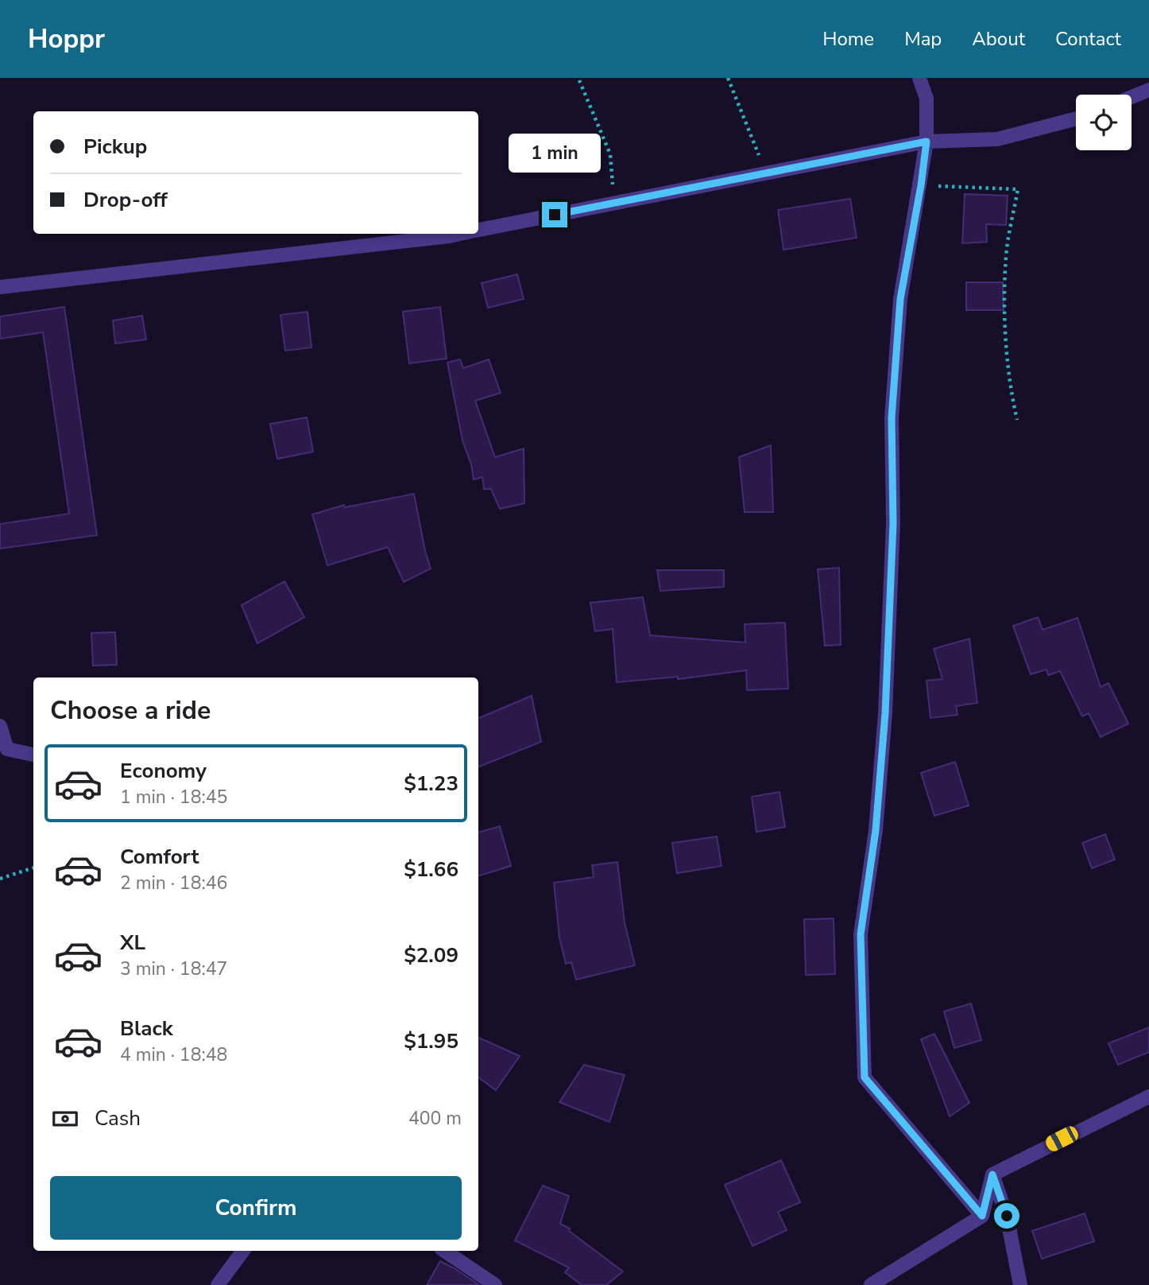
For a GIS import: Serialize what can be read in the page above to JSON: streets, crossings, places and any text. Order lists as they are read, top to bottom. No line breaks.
{"page":{"header":"Hoppr","nav":["Home","Map","About","Contact"],"banner":["Pickup","Drop-off"],"bubble":"1 min","heading":"Choose a ride","list":[{"name":"Economy","note":"1 min · 18:45","value":"$1.23"},{"name":"Comfort","note":"2 min · 18:46","value":"$1.66"},{"name":"XL","note":"3 min · 18:47","value":"$2.09"},{"name":"Black","note":"4 min · 18:48","value":"$1.95"}],"pay":["Cash","400 m"],"buttons":"Confirm"}}
